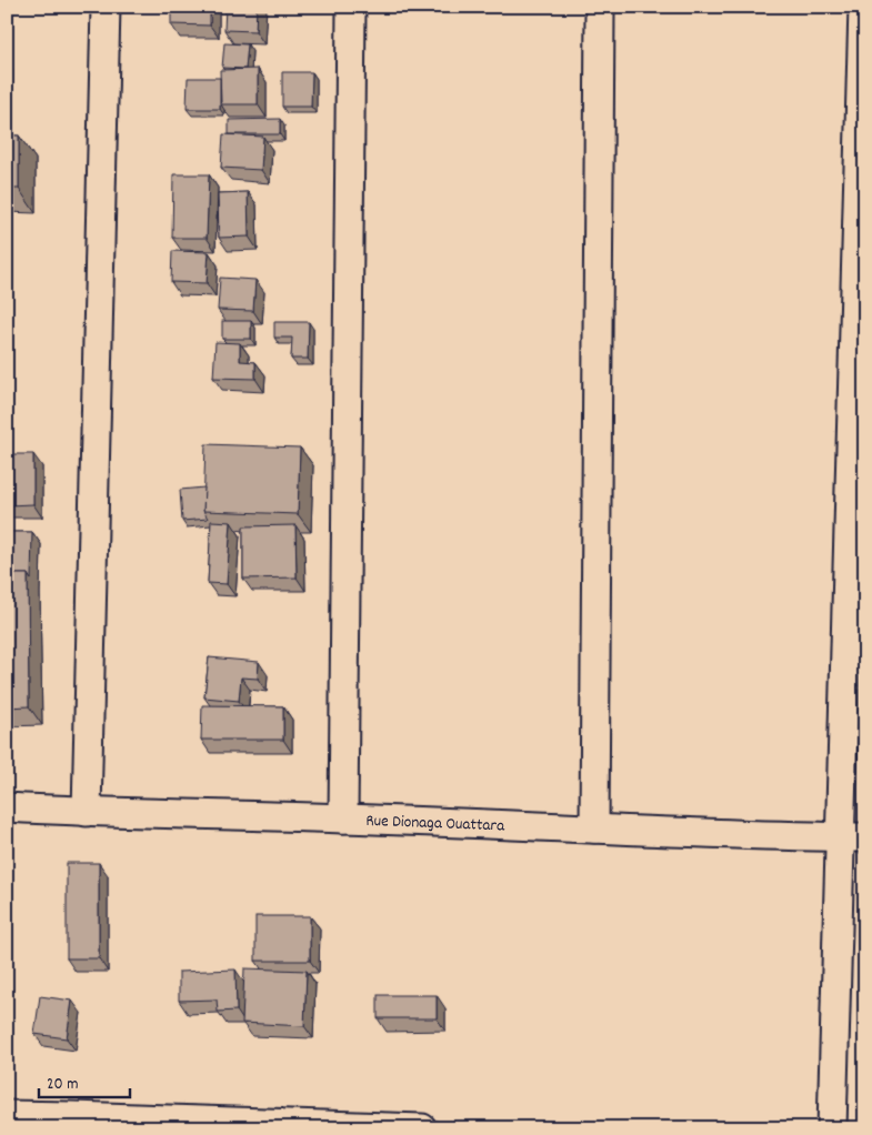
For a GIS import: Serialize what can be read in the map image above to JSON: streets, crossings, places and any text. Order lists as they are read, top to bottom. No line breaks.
{"streets":{"street":["Rue Dionaga Ouattara"]},"scale_bar":"20 m"}
